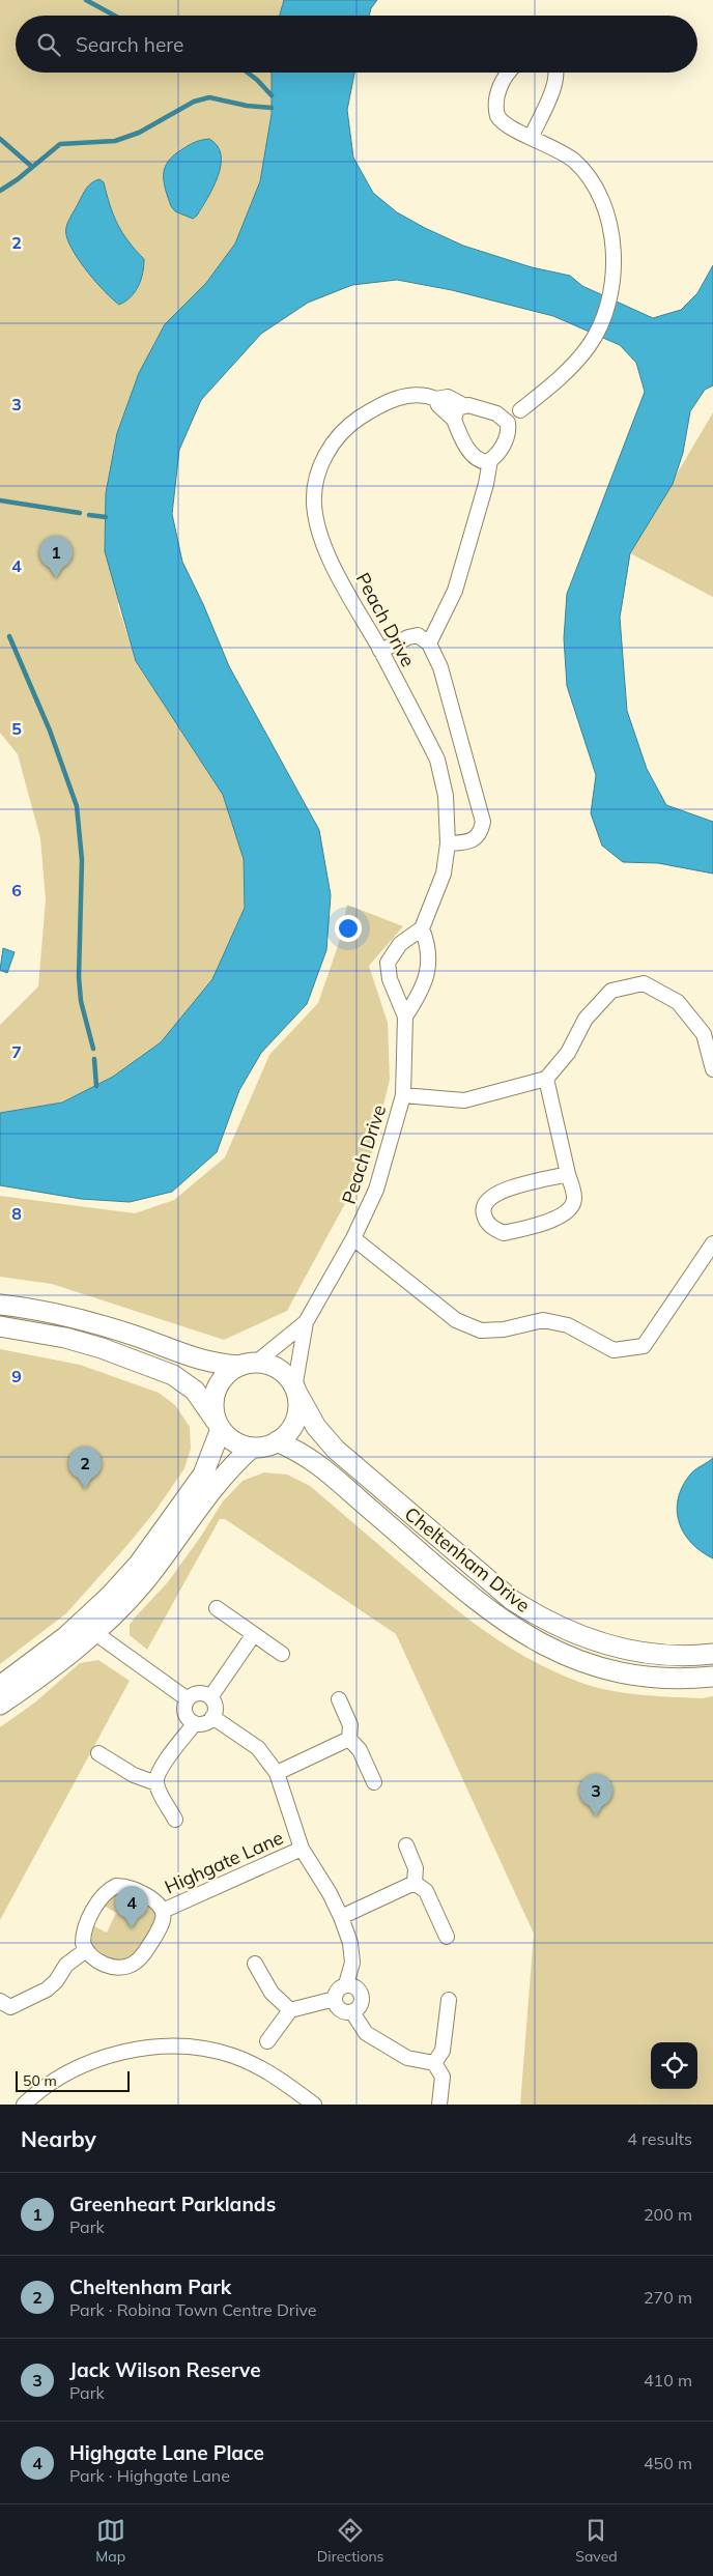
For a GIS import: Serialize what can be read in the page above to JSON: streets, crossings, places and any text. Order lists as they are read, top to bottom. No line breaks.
{"streets":{"main road":["Cheltenham Drive"],"street":["Peach Drive","Highgate Lane"]},"crossings":[["Peach Drive","Cheltenham Drive"]],"scale_bar":"50 m","page":{"search":"Search here","pins":["1","2","3","4"],"scale":"50 m","heading":["Nearby","4 results"],"list":[{"mark":"1","name":"Greenheart Parklands","note":"Park","value":"200 m"},{"mark":"2","name":"Cheltenham Park","note":"Park · Robina Town Centre Drive","value":"270 m"},{"mark":"3","name":"Jack Wilson Reserve","note":"Park","value":"410 m"},{"mark":"4","name":"Highgate Lane Place","note":"Park · Highgate Lane","value":"450 m"}],"nav":["Map","Directions","Saved"]},"grid":{"rows":["2","3","4","5","6","7","8","9"]}}
